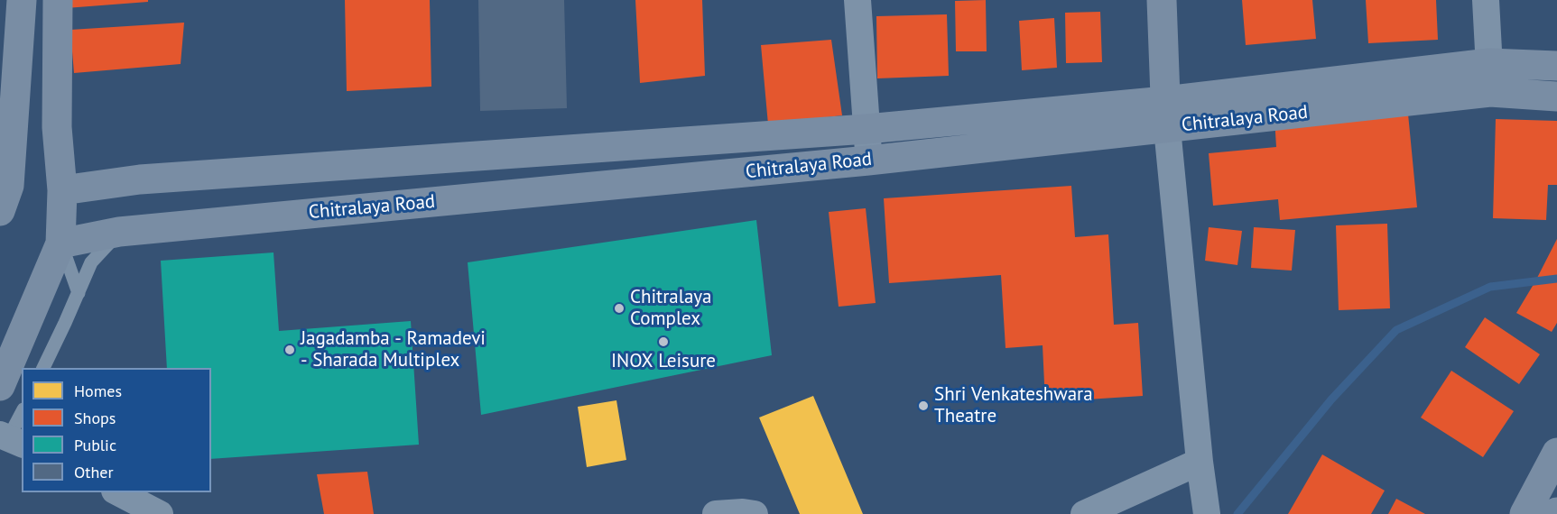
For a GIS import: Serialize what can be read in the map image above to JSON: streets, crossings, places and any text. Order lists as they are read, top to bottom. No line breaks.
{"streets":{"main road":["Chitralaya Road"]},"places":["Chitralaya Complex","INOX Leisure","Jagadamba - Ramadevi - Sharada Multiplex","Shri Venkateshwara Theatre"],"legend":["Homes","Shops","Public","Other"]}
